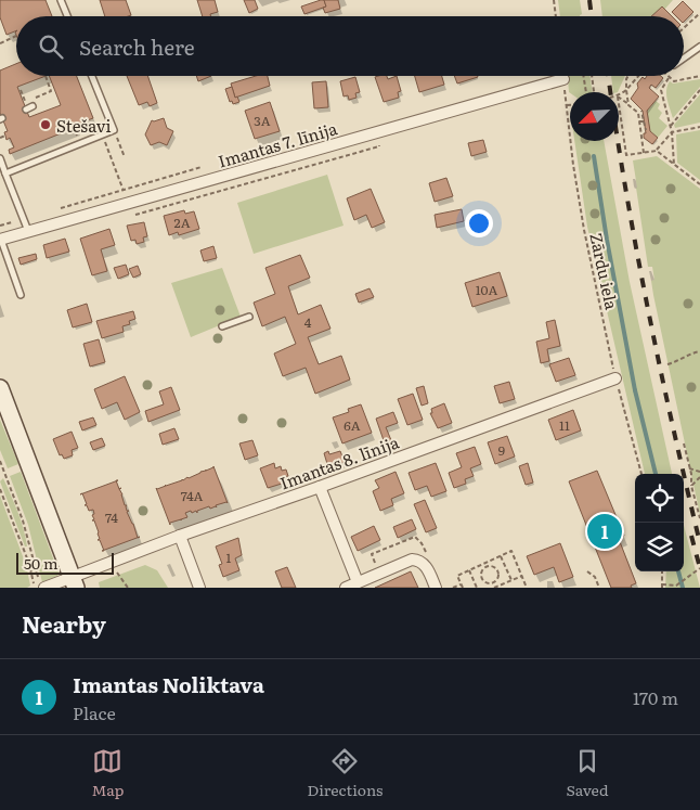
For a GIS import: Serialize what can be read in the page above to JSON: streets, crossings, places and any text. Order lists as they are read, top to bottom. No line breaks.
{"streets":{"street":["Imantas 7. līnija","Imantas 8. līnija"],"path":["Zārdu iela"]},"crossings":[["Imantas 7. līnija","Zārdu iela"],["Zārdu iela","Imantas 8. līnija"]],"places":["Stešavi"],"house_numbers":["3A","2A","10A","4","6A","11","9","74A","74","1"],"scale_bar":"50 m","north":"bottom left","page":{"search":"Search here","pins":"1","scale":"50 m","heading":"Nearby","list":[{"mark":"1","name":"Imantas Noliktava","note":"Place","value":"170 m"}],"nav":["Map","Directions","Saved"]}}
